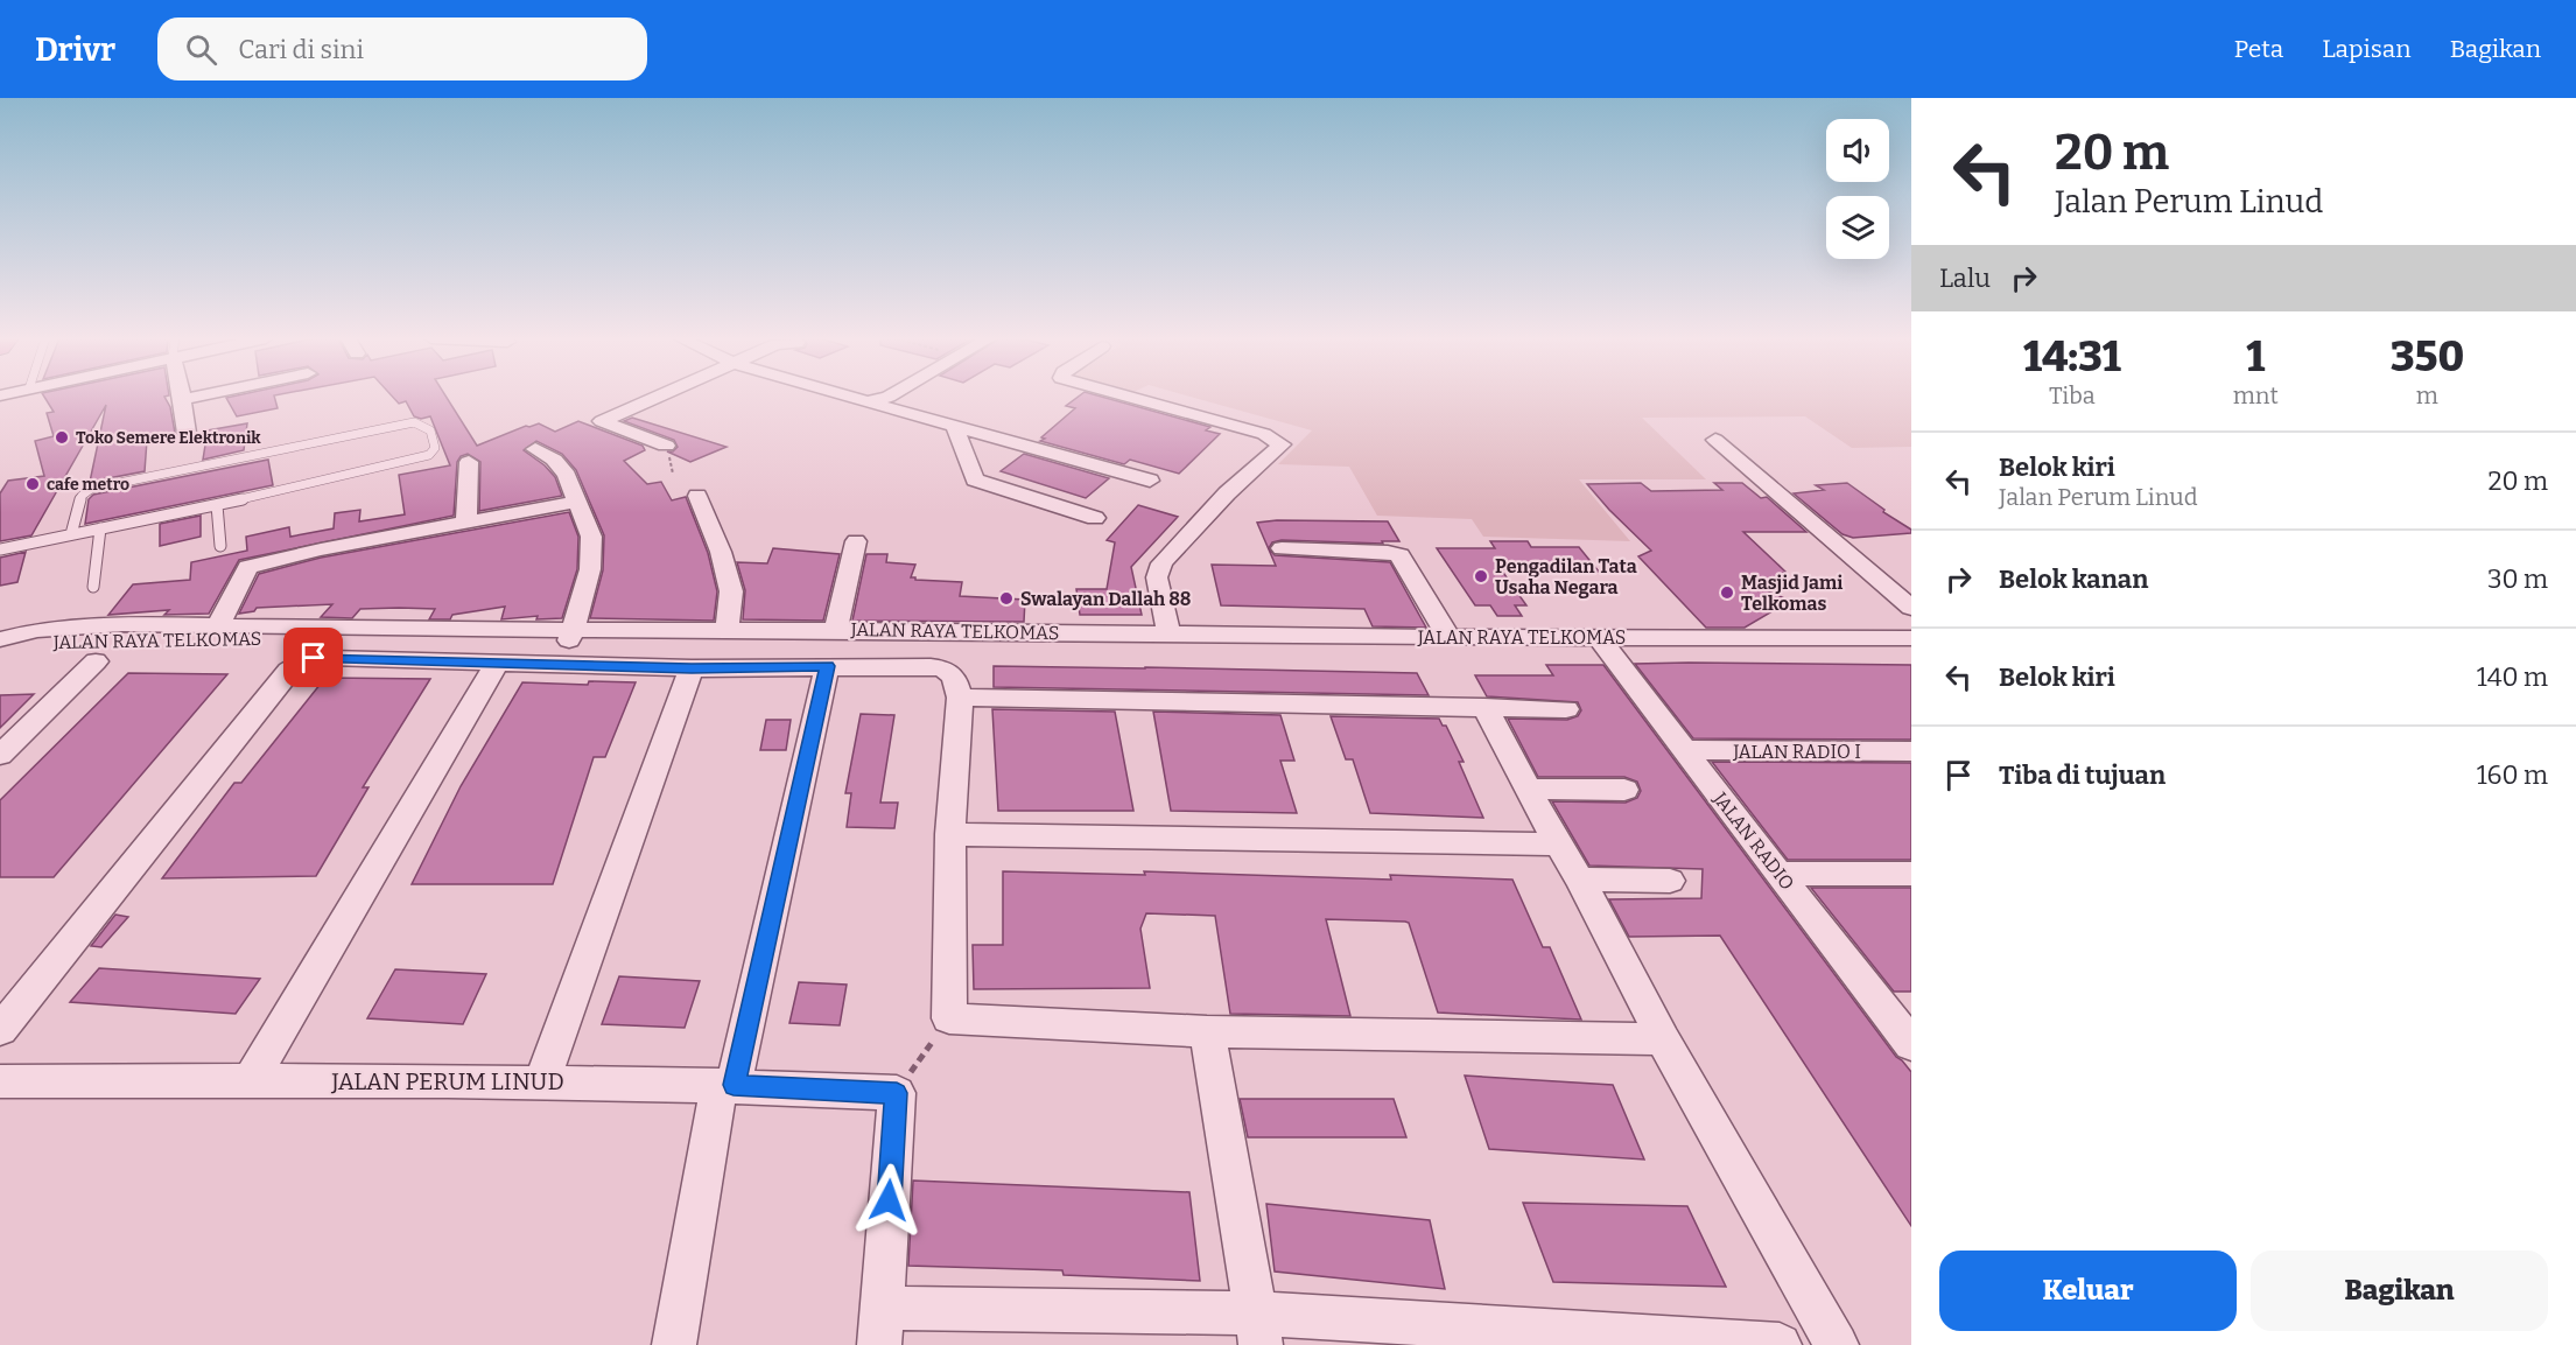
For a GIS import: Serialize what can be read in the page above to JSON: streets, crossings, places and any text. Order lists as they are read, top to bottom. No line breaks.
{"streets":{"street":["JALAN RAYA TELKOMAS","JALAN RADIO I","JALAN RADIO","JALAN PERUM LINUD"]},"crossings":[["JALAN RAYA TELKOMAS","JALAN RADIO"],["JALAN RADIO I","JALAN RADIO"]],"places":["Toko Semere Elektronik","cafe metro","Pengadilan Tata Usaha Negara","Masjid Jami Telkomas","Swalayan Dallah 88"],"page":{"header":"Drivr","search":"Cari di sini","nav":["Peta","Lapisan","Bagikan"],"turn":["20 m","Jalan Perum Linud"],"then":"Lalu","eta":["14:31","Tiba","1","mnt","350","m"],"list":[{"name":"Belok kiri","note":"Jalan Perum Linud","value":"20 m"},{"name":"Belok kanan","value":"30 m"},{"name":"Belok kiri","value":"140 m"},{"name":"Tiba di tujuan","value":"160 m"}],"buttons":["Keluar","Bagikan"]}}
